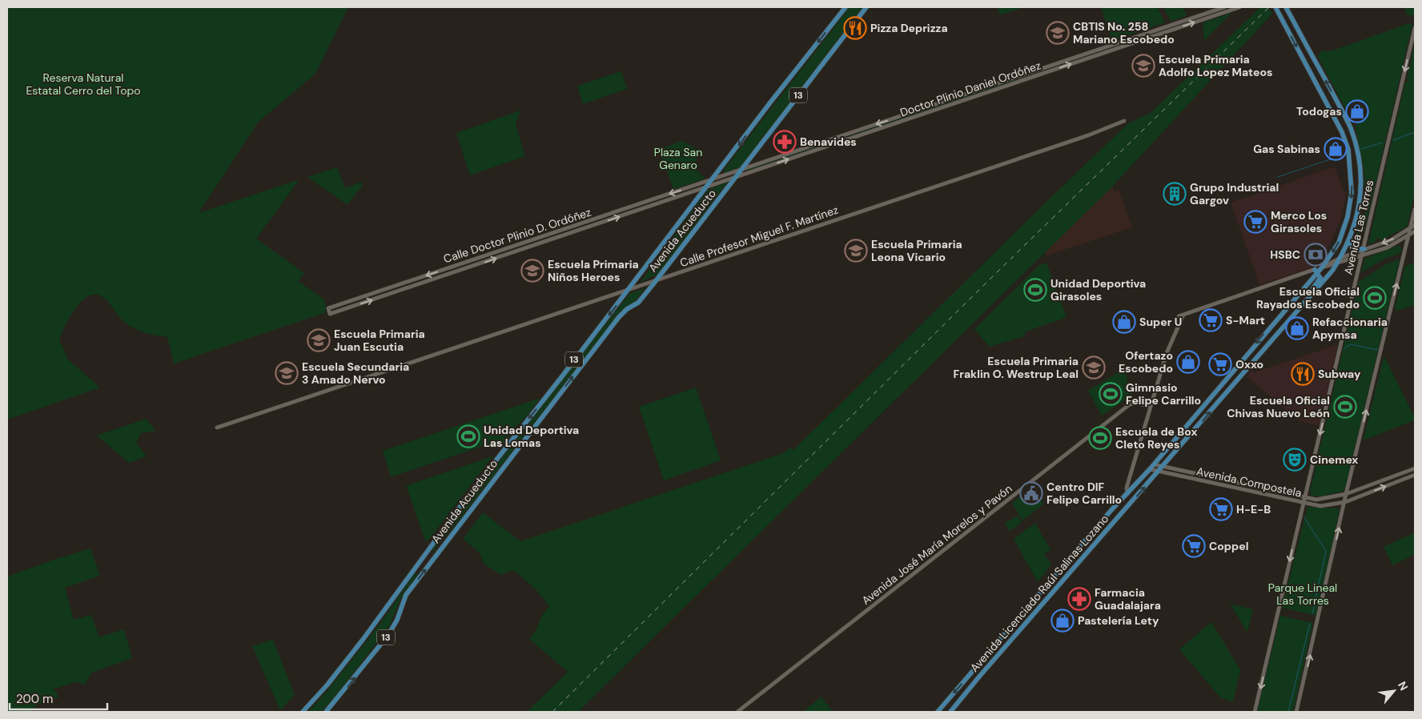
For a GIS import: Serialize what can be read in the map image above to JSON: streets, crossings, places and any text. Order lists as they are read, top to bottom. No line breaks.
{"streets":{"main road":["13","Avenida Acueducto","Avenida Licenciado Raúl Salinas Lozano"],"street":["Doctor Plinio Daniel Ordóñez","Avenida Las Torres","Calle Doctor Plinio D. Ordóñez","Calle Profesor Miguel F. Martínez","Avenida Compostela","Avenida José María Morelos y Pavón"]},"crossings":[["Doctor Plinio Daniel Ordóñez","Avenida Acueducto"],["Doctor Plinio Daniel Ordóñez","Calle Doctor Plinio D. Ordóñez"],["Avenida Las Torres","Avenida Compostela"],["Avenida Acueducto","Calle Doctor Plinio D. Ordóñez"],["Avenida Acueducto","Calle Profesor Miguel F. Martínez"],["Avenida Compostela","Avenida Licenciado Raúl Salinas Lozano"]],"one_way":["Avenida Las Torres"],"parks":["Reserva Natural Estatal Cerro del Topo","Plaza San Genaro","Parque Lineal Las Torres"],"places":{"restaurant":["Pizza Deprizza","Subway"],"school or university":["CBTIS No. 258 Mariano Escobedo","Escuela Primaria Adolfo Lopez Mateos","Escuela Primaria Leona Vicario","Escuela Primaria Niños Heroes","Escuela Primaria Juan Escutia","Escuela Primaria Fraklin O. Westrup Leal","Escuela Secundaria 3 Amado Nervo"],"shop":["Todogas","Gas Sabinas","Super U","Refaccionaria Apymsa","Ofertazo Escobedo","Pastelería Lety"],"pharmacy":["Benavides","Farmacia Guadalajara"],"building":["Grupo Industrial Gargov"],"supermarket":["Merco Los Girasoles","S-Mart","Oxxo","H-E-B","Coppel"],"bank":["HSBC"],"sports":["Unidad Deportiva Girasoles","Escuela Oficial Rayados Escobedo","Gimnasio Felipe Carrillo","Escuela Oficial Chivas Nuevo León","Unidad Deportiva Las Lomas","Escuela de Box Cleto Reyes"],"theatre":["Cinemex"],"public building":["Centro DIF Felipe Carrillo"]},"scale_bar":"200 m","north":"top right"}
